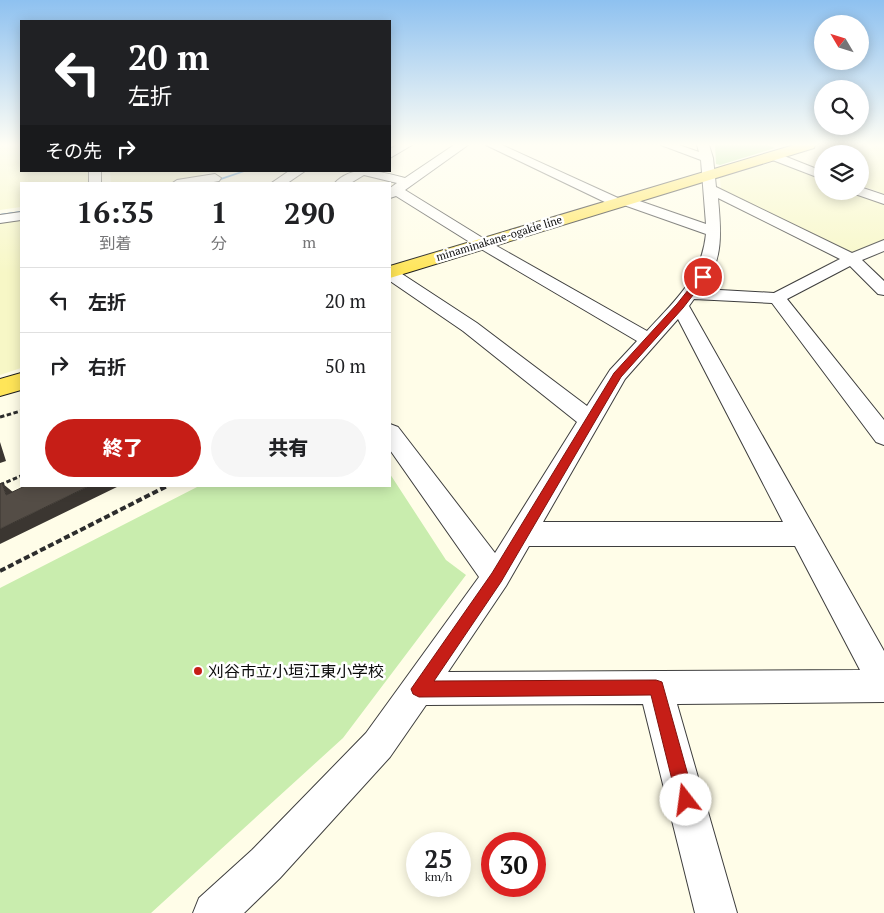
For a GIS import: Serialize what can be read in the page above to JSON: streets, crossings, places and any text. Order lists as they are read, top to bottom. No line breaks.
{"streets":{"main road":["minaminakane-ogakie line"]},"places":["刈谷市立小垣江東小学校"],"north":"top left","page":{"turn":["20 m","左折"],"then":"その先","eta":["16:35","到着","1","分","290","m"],"list":[{"name":"左折","value":"20 m"},{"name":"右折","value":"50 m"}],"buttons":["終了","共有"],"speed":"25 km/h","limit":"30"}}
